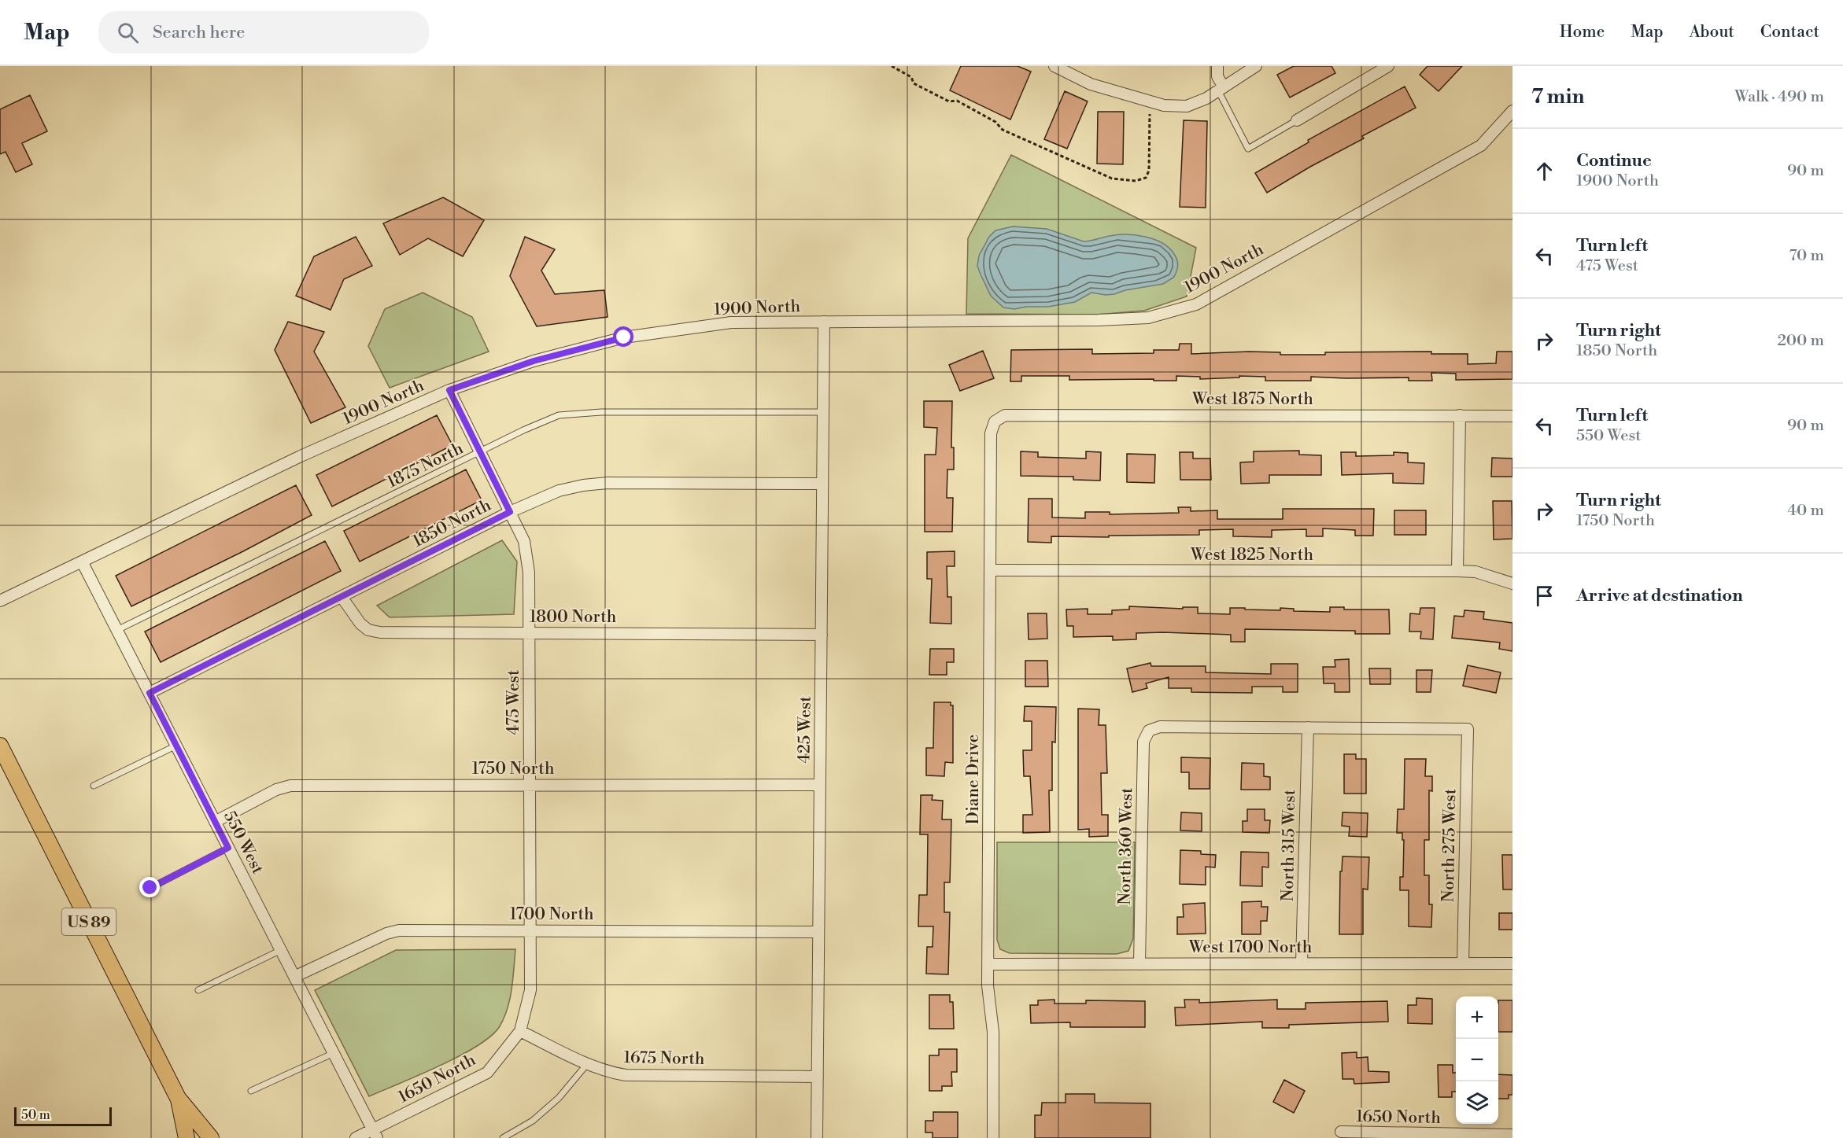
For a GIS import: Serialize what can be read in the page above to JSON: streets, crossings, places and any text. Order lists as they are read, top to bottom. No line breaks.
{"streets":{"main road":["US 89"],"street":["1900 North","West 1875 North","1850 North","West 1825 North","1800 North","475 West","425 West","1750 North","Diane Drive","550 West","North 315 West","North 275 West","North 360 West","1700 North","West 1700 North","1675 North","1650 North"],"lane":["1875 North"]},"crossings":[["1900 North","475 West"],["1900 North","425 West"],["1900 North","550 West"],["West 1875 North","Diane Drive"],["1875 North","475 West"],["1875 North","425 West"],["1875 North","550 West"],["1850 North","1800 North"],["1850 North","475 West"],["1850 North","425 West"],["1850 North","550 West"],["West 1825 North","Diane Drive"],["1800 North","475 West"],["1800 North","425 West"],["475 West","1750 North"],["475 West","1700 North"],["475 West","1675 North"],["475 West","1650 North"],["425 West","1750 North"],["425 West","1700 North"],["425 West","1675 North"],["1750 North","550 West"],["Diane Drive","West 1700 North"],["550 West","1700 North"],["550 West","1650 North"],["North 315 West","North 275 West"],["North 315 West","North 360 West"],["North 315 West","West 1700 North"],["North 275 West","North 360 West"],["North 275 West","West 1700 North"],["North 360 West","West 1700 North"],["1675 North","1650 North"]],"scale_bar":"50 m","page":{"header":"Map","search":"Search here","nav":["Home","Map","About","Contact"],"heading":["7 min","Walk · 490 m"],"list":[["Continue","1900 North","90 m"],["Turn left","475 West","70 m"],["Turn right","1850 North","200 m"],["Turn left","550 West","90 m"],["Turn right","1750 North","40 m"],"Arrive at destination"],"map_buttons":["+","−"],"scale":"50 m"}}
